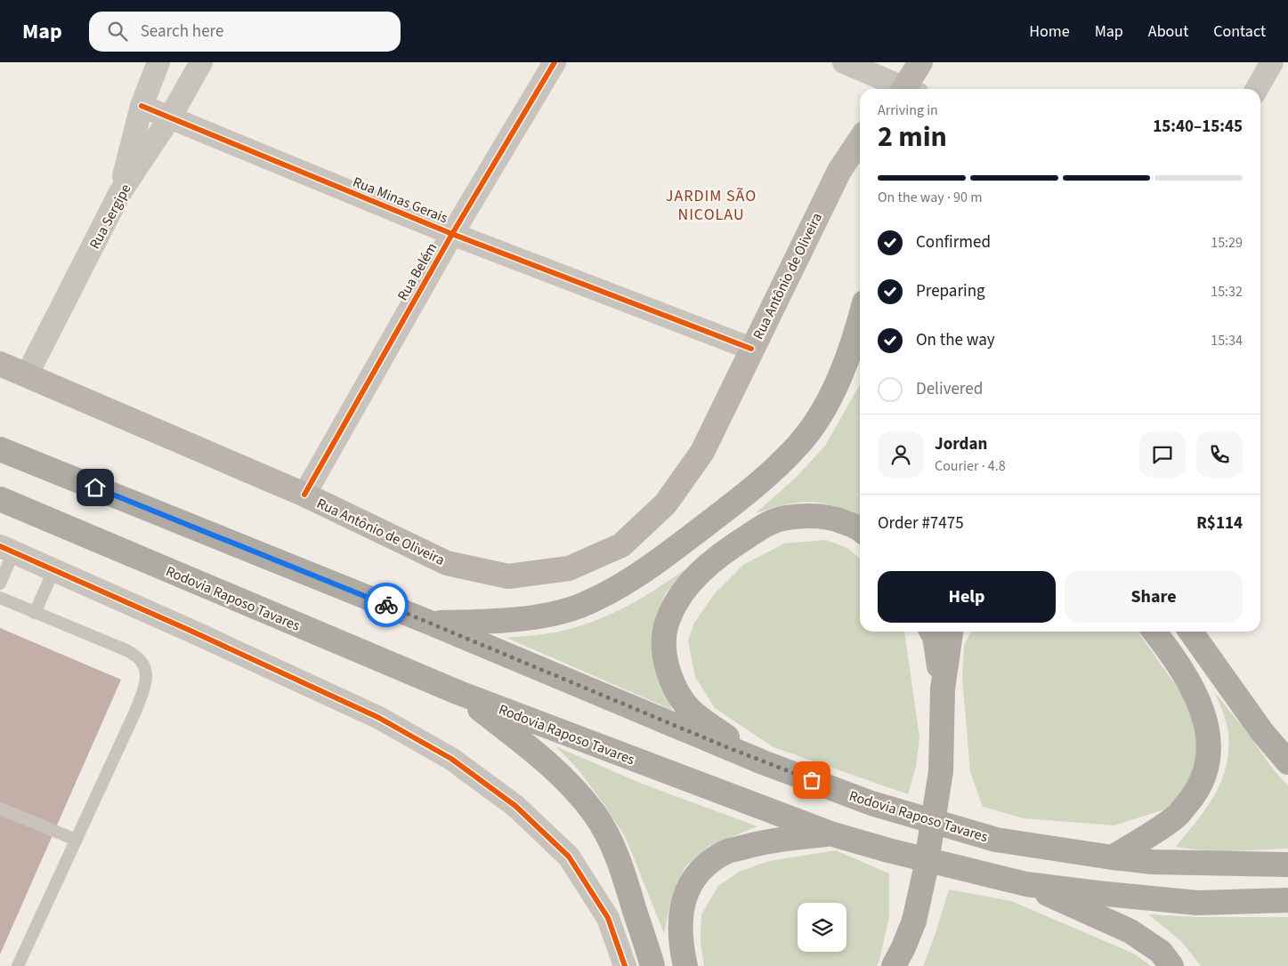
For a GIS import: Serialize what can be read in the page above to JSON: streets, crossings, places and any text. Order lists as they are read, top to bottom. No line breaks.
{"streets":{"highway":["Rodovia Raposo Tavares"],"main road":["Rua Antônio de Oliveira"],"street":["Rua Minas Gerais","Rua Sergipe","Rua Belém"]},"crossings":[["Rua Minas Gerais","Rua Sergipe"],["Rua Minas Gerais","Rua Belém"],["Rua Minas Gerais","Rua Antônio de Oliveira"],["Rua Sergipe","Rua Antônio de Oliveira"],["Rua Belém","Rua Antônio de Oliveira"]],"districts":["JARDIM SÃO NICOLAU"],"page":{"header":"Map","search":"Search here","nav":["Home","Map","About","Contact"],"heading":["2 min","Arriving in","15:40–15:45"],"panel":["Jordan","Courier · 4.8","Order #7475","R$114"],"bar":"On the way · 90 m","list":[["Confirmed","15:29"],["Preparing","15:32"],["On the way","15:34"],"Delivered"],"buttons":["Help","Share"]}}
